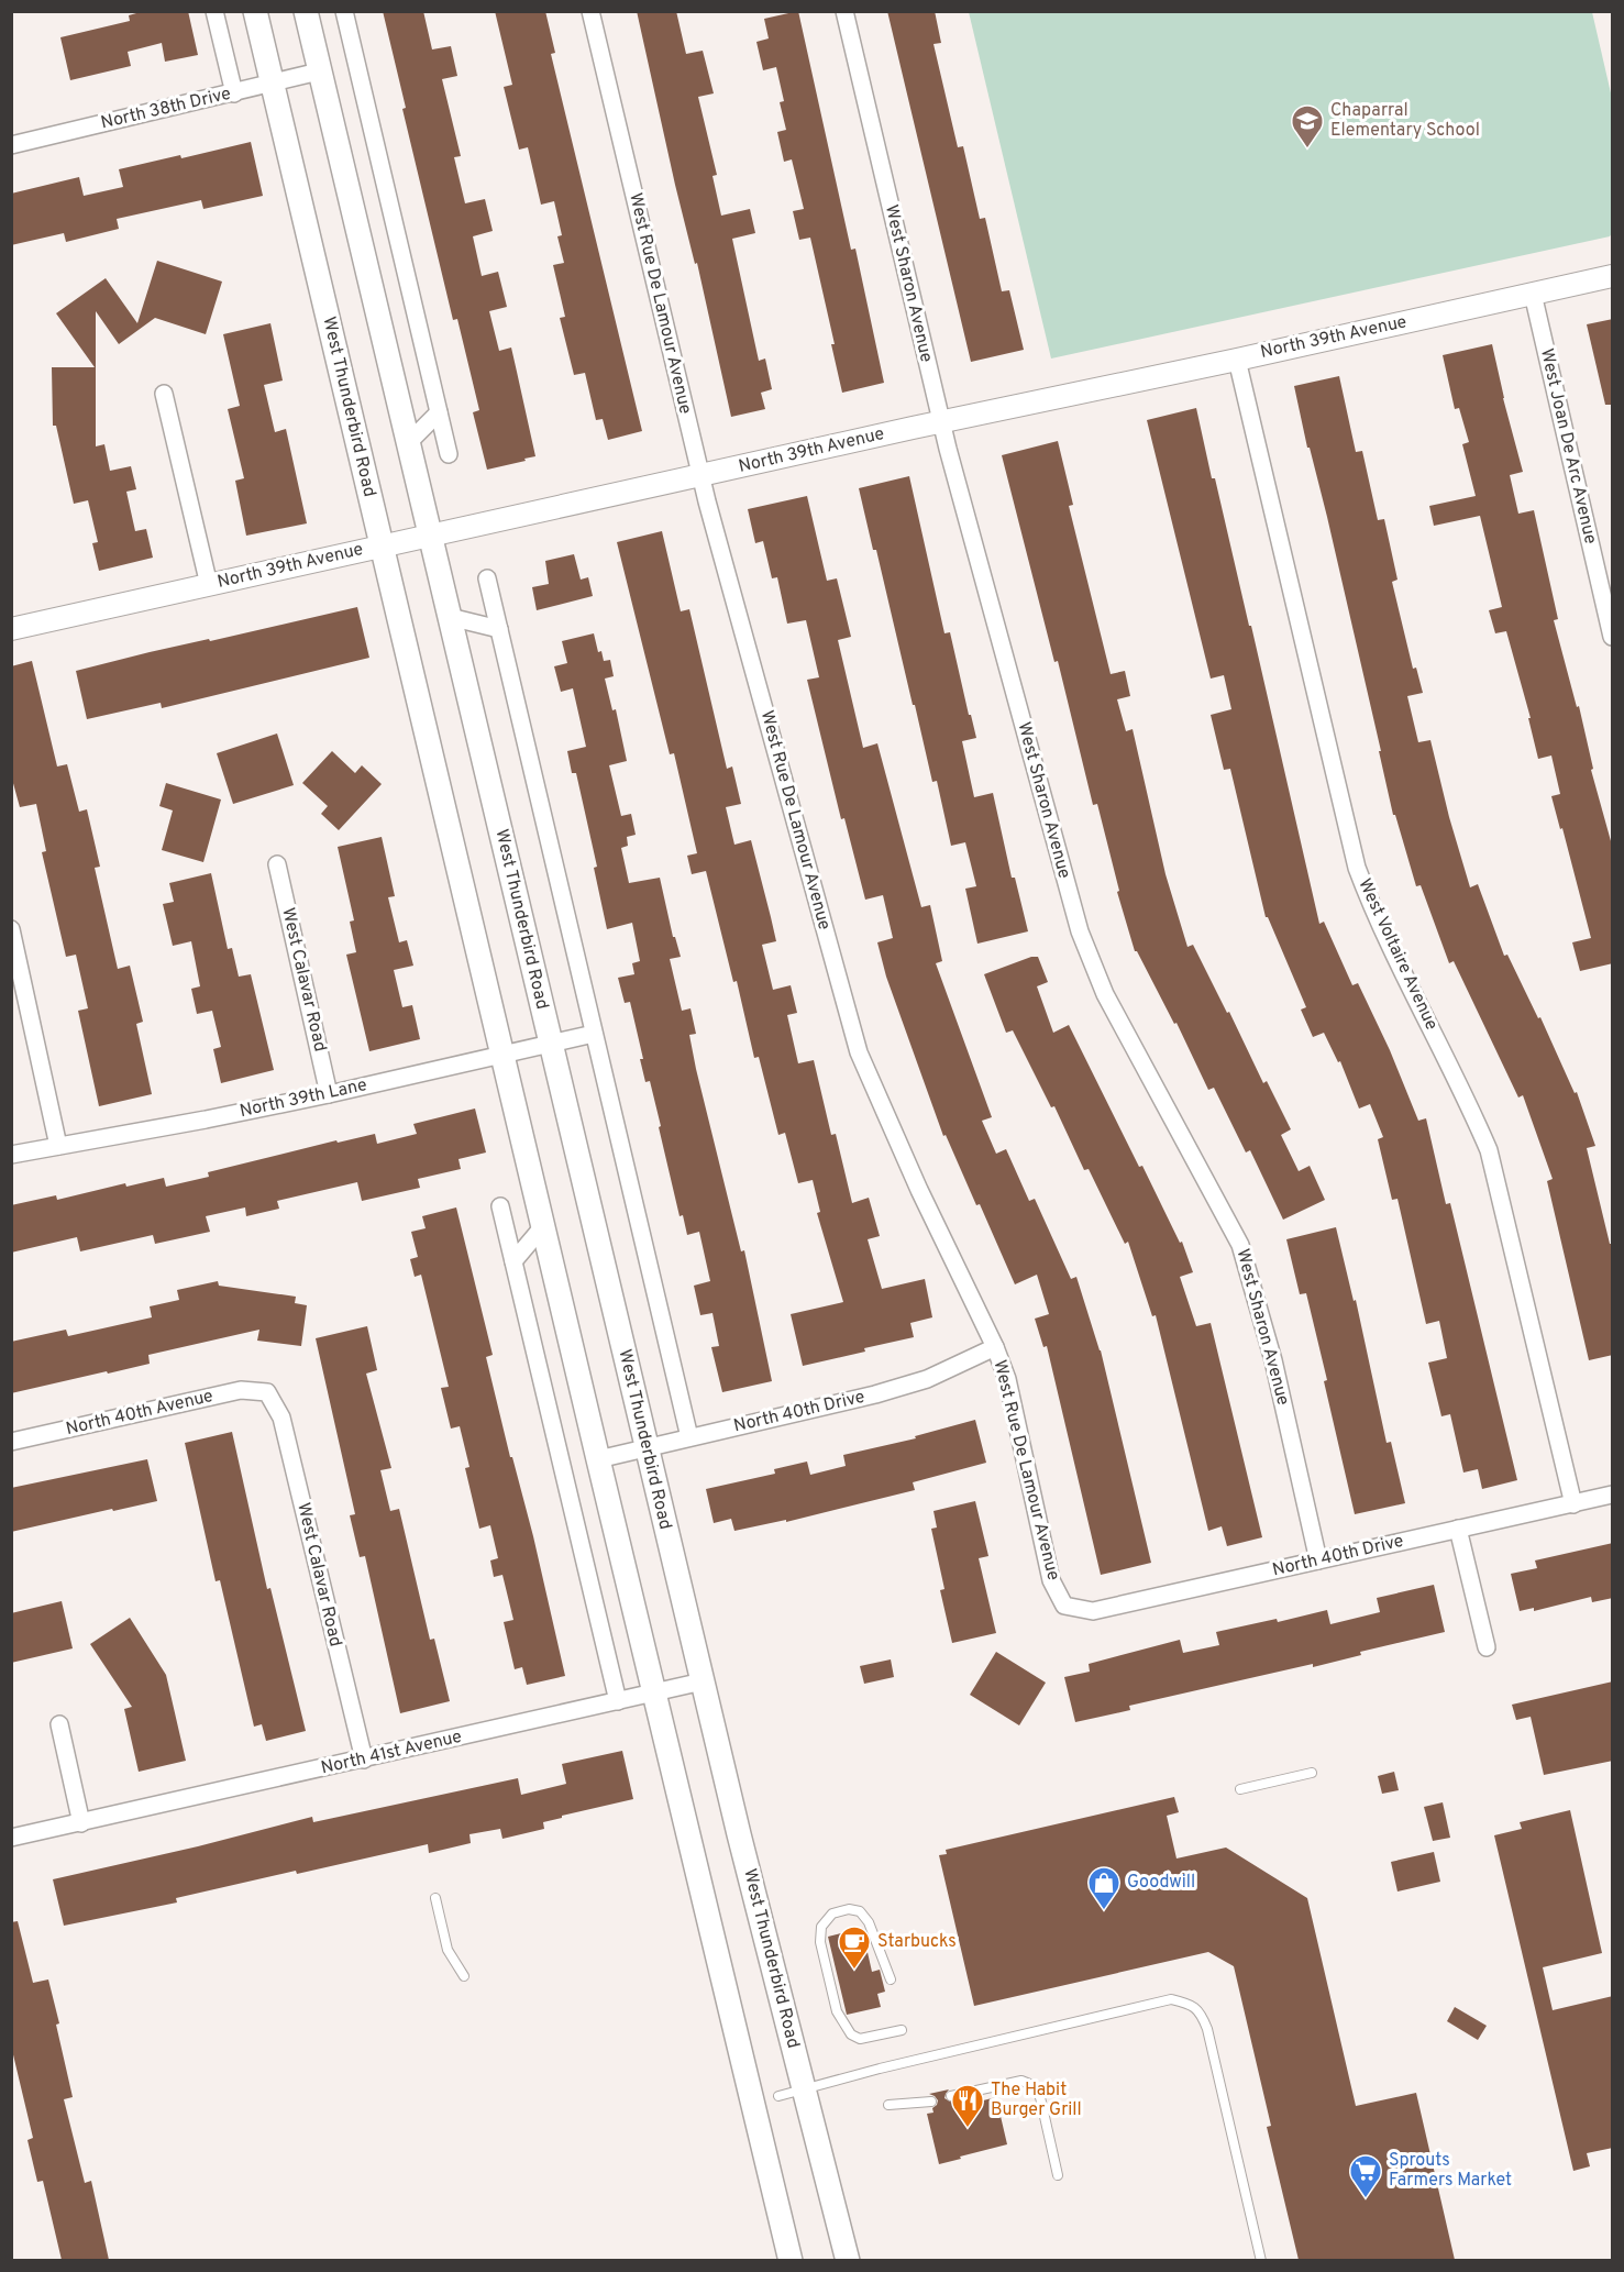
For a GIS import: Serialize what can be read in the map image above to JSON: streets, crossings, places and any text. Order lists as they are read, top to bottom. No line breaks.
{"streets":{"main road":["West Thunderbird Road"],"street":["North 38th Drive","West Sharon Avenue","West Rue De Lamour Avenue","North 39th Avenue","West Joan De Arc Avenue","West Voltaire Avenue","West Calavar Road","North 39th Lane","North 40th Drive","North 40th Avenue","North 41st Avenue"]},"crossings":[["North 38th Drive","West Thunderbird Road"],["West Sharon Avenue","North 39th Avenue"],["West Sharon Avenue","North 40th Drive"],["West Rue De Lamour Avenue","North 39th Avenue"],["West Rue De Lamour Avenue","North 40th Drive"],["North 39th Avenue","West Thunderbird Road"],["North 39th Avenue","West Joan De Arc Avenue"],["North 39th Avenue","West Voltaire Avenue"],["West Thunderbird Road","North 39th Lane"],["West Thunderbird Road","North 40th Drive"],["West Thunderbird Road","North 41st Avenue"],["West Voltaire Avenue","North 40th Drive"],["West Calavar Road","North 39th Lane"],["West Calavar Road","North 40th Avenue"],["West Calavar Road","North 41st Avenue"]],"places":{"school or university":["Chaparral Elementary School"],"shop":["Goodwill"],"cafe":["Starbucks"],"restaurant":["The Habit Burger Grill"],"supermarket":["Sprouts Farmers Market"]}}
